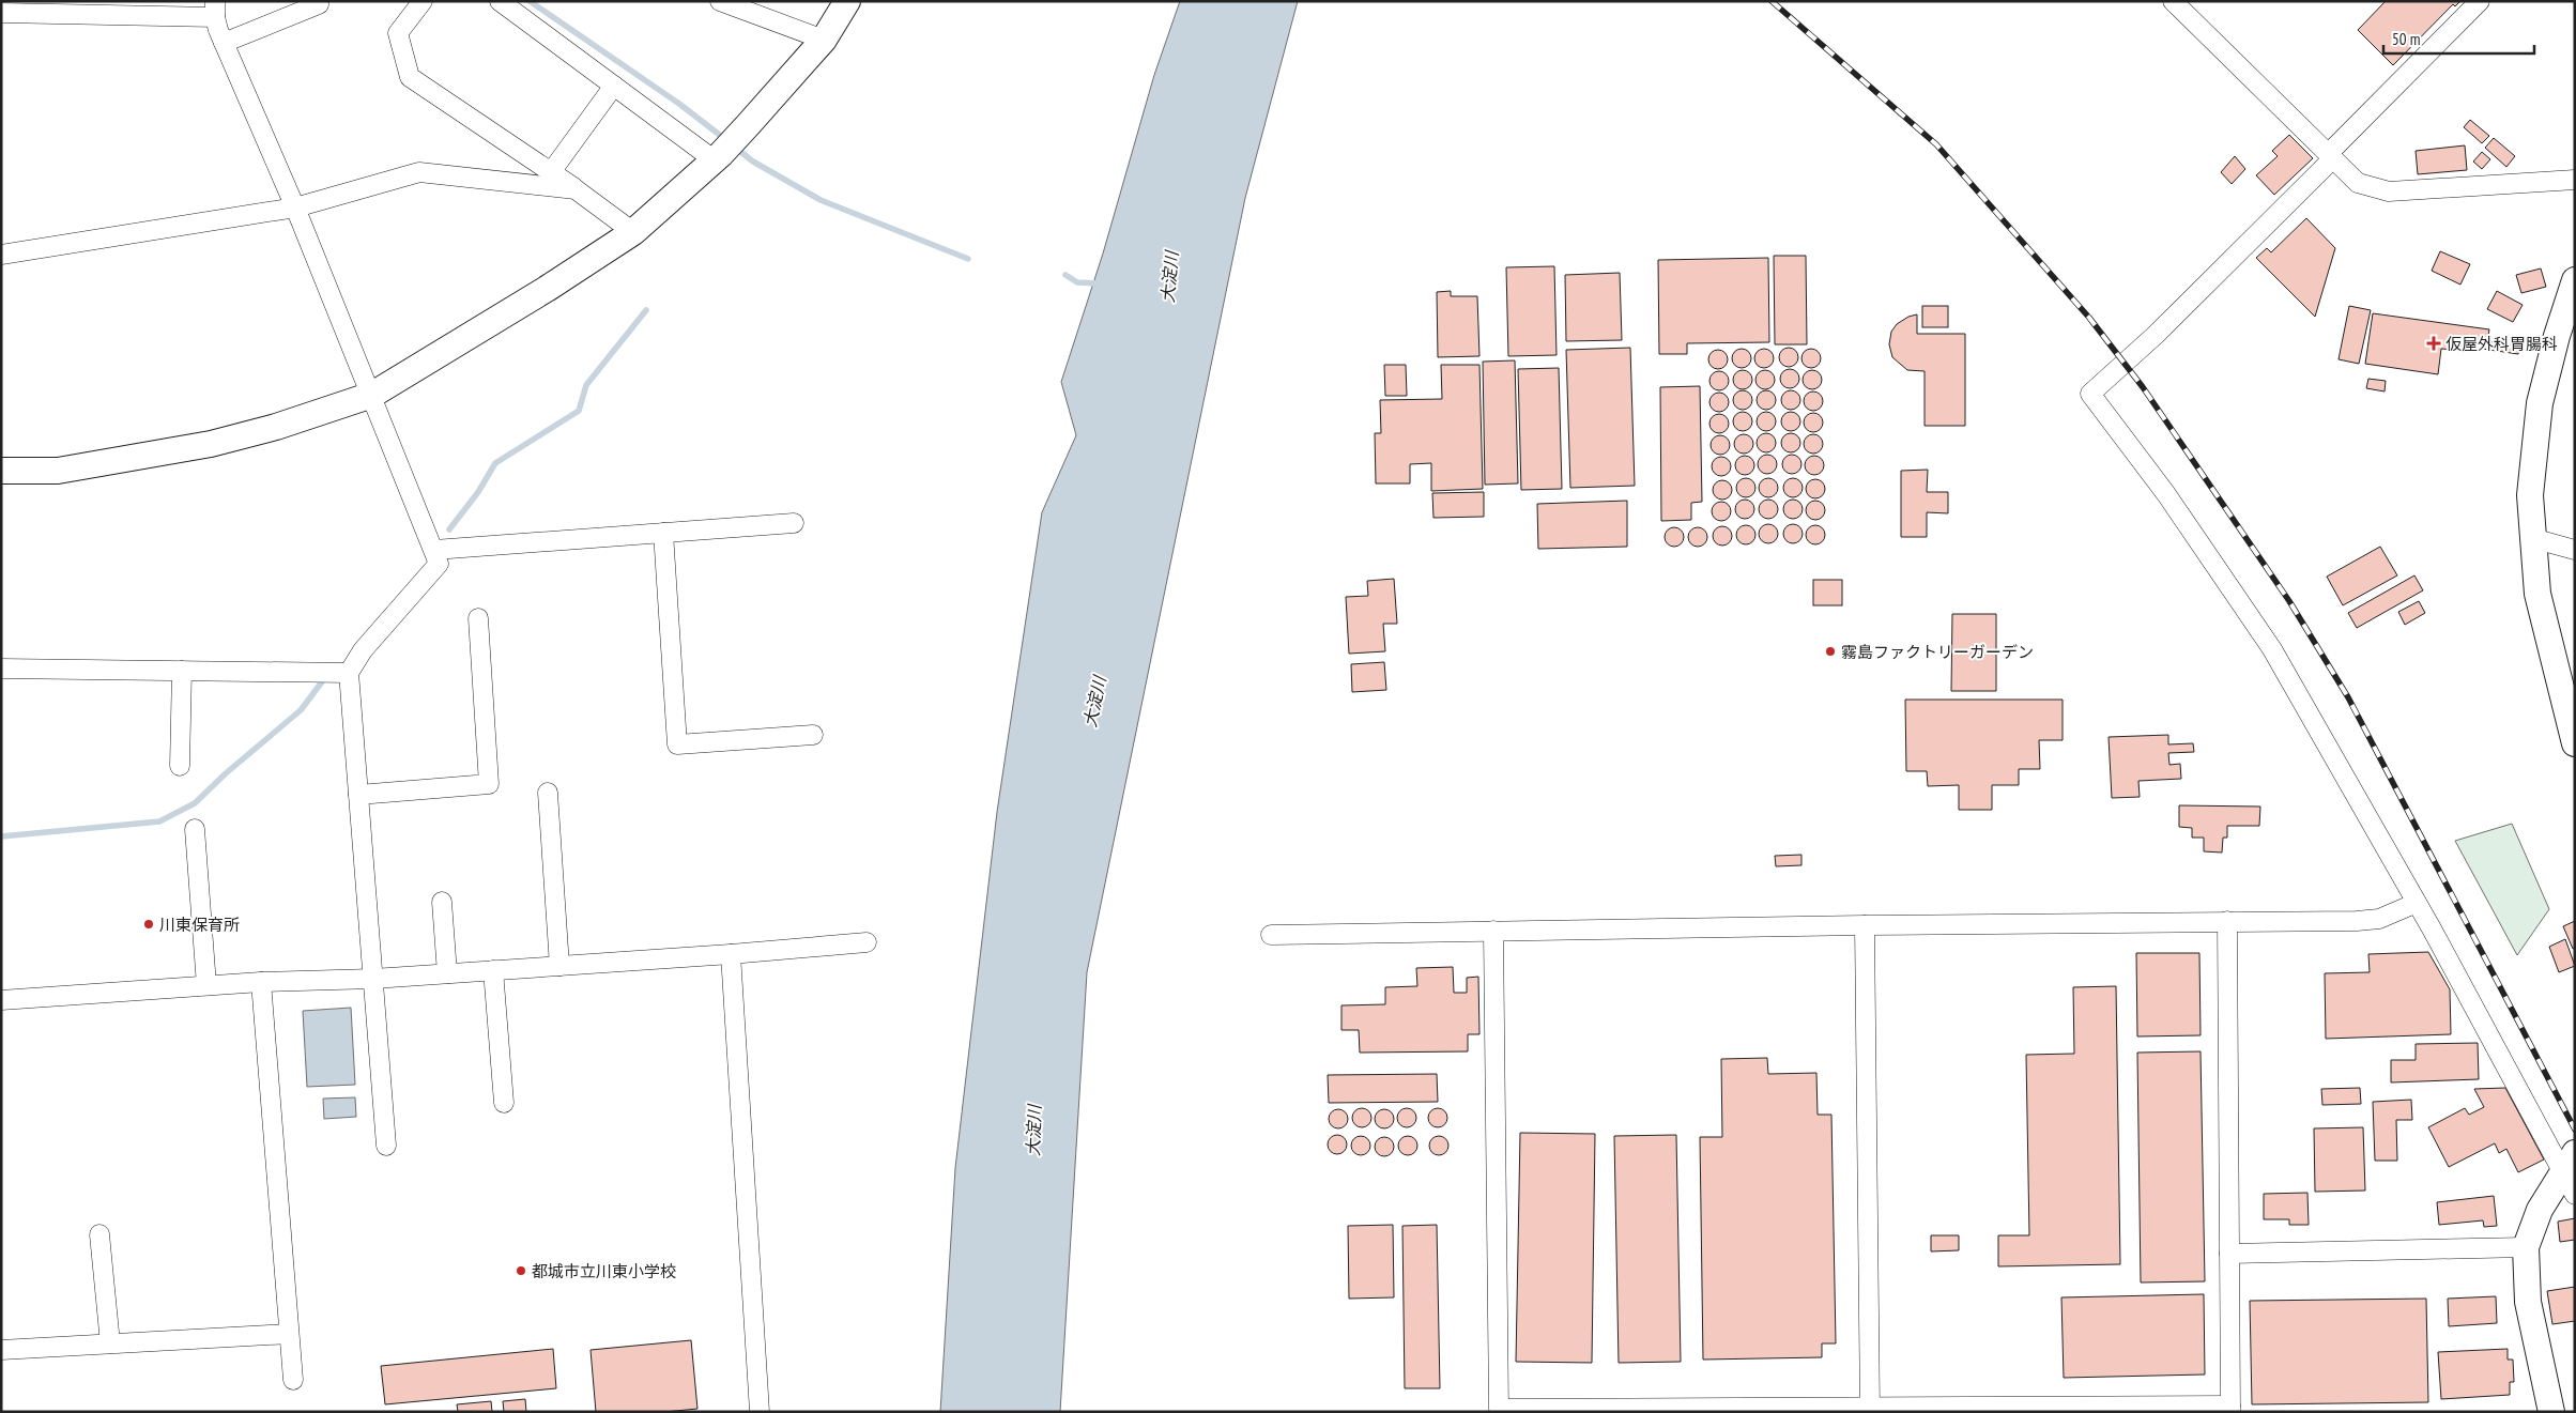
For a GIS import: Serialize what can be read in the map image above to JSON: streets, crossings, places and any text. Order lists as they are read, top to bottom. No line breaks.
{"water":["大淀川"],"places":{"health":["仮屋外科胃腸科"],"other":["霧島ファクトリーガーデン","川東保育所","都城市立川東小学校"]},"scale_bar":"50 m"}
